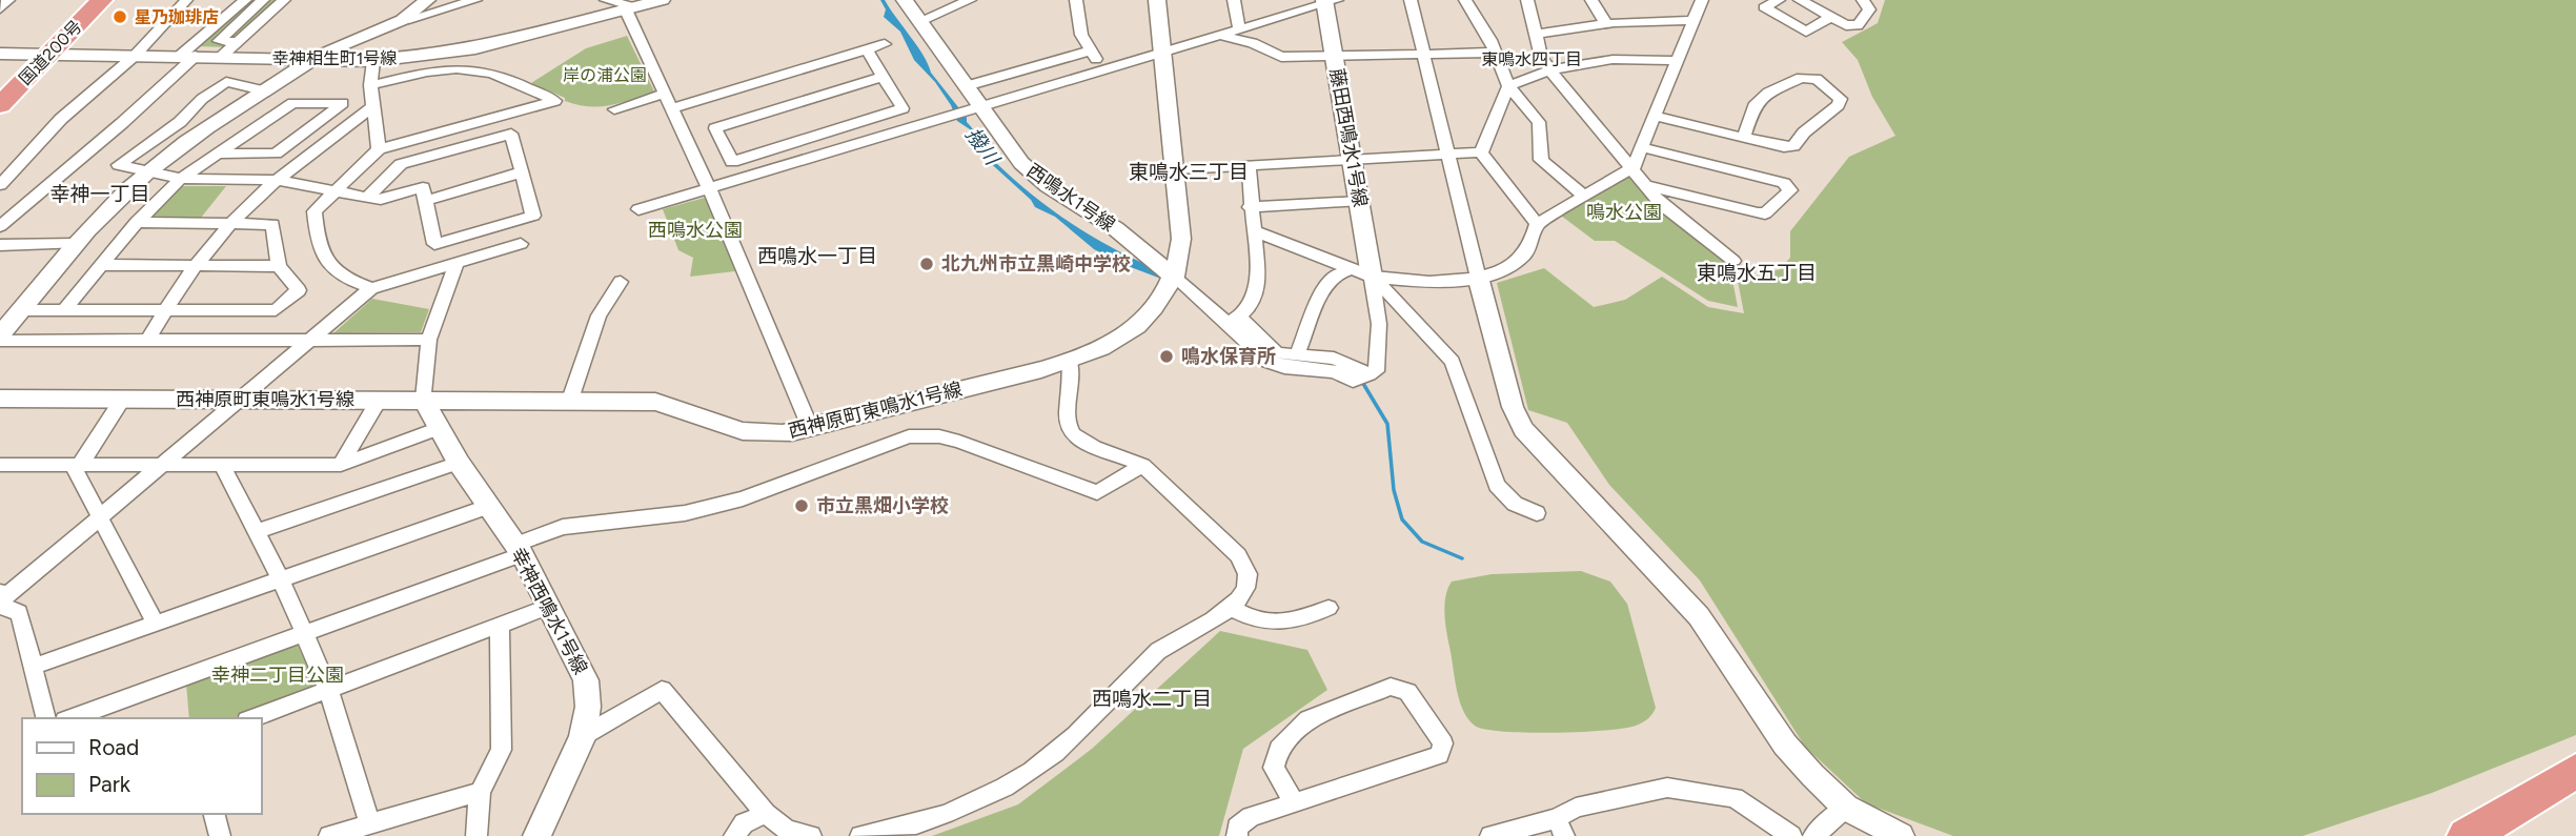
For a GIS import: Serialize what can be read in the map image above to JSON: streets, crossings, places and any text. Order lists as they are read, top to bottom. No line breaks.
{"streets":{"highway":["国道200号"],"street":["幸神相生町1号線","藤田西鳴水1号線","西鳴水1号線","西神原町東鳴水1号線","幸神西鳴水1号線"]},"crossings":[["国道200号","幸神相生町1号線"],["西鳴水1号線","西神原町東鳴水1号線"],["西神原町東鳴水1号線","幸神西鳴水1号線"]],"districts":["東鳴水四丁目","東鳴水三丁目","幸神一丁目","西鳴水一丁目","東鳴水五丁目","西鳴水二丁目"],"water":["撥川"],"parks":["岸の浦公園","鳴水公園","西鳴水公園","幸神二丁目公園"],"places":["星乃珈琲店","北九州市立黒崎中学校","鳴水保育所","市立黒畑小学校"],"legend":["Road","Park"]}
